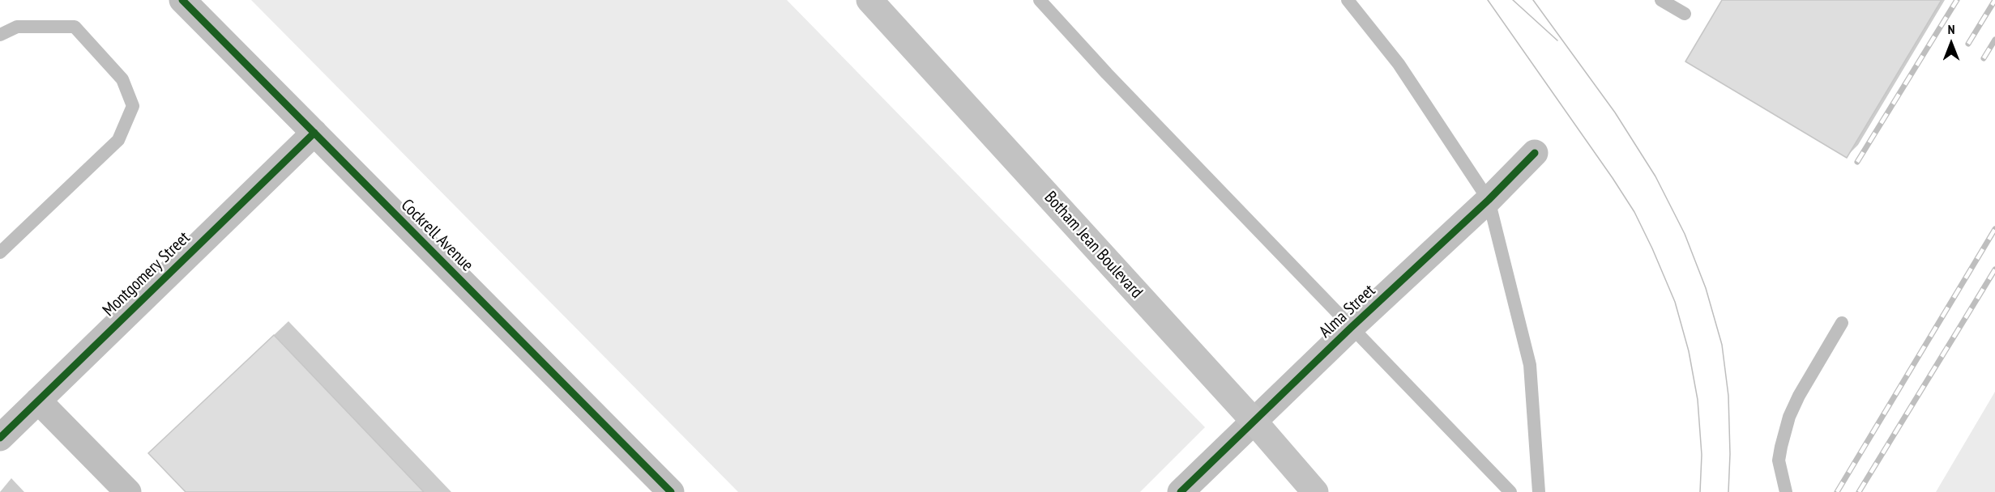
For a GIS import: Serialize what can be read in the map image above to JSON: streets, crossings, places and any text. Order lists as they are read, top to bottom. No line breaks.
{"streets":{"main road":["Botham Jean Boulevard"],"street":["Cockrell Avenue","Montgomery Street","Alma Street"]},"crossings":[["Cockrell Avenue","Montgomery Street"],["Botham Jean Boulevard","Alma Street"]],"north":"top"}
